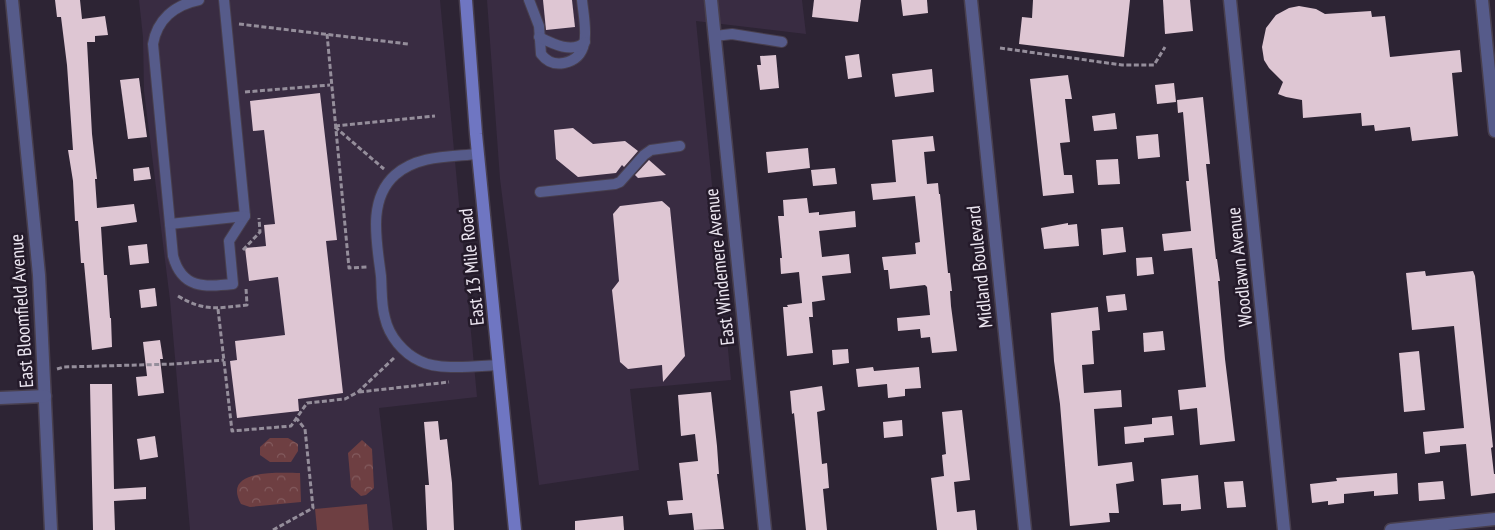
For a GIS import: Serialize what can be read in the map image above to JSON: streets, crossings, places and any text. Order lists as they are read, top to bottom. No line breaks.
{"streets":{"main road":["East 13 Mile Road"],"street":["East Windemere Avenue","Midland Boulevard","Woodlawn Avenue","East Bloomfield Avenue"]}}
